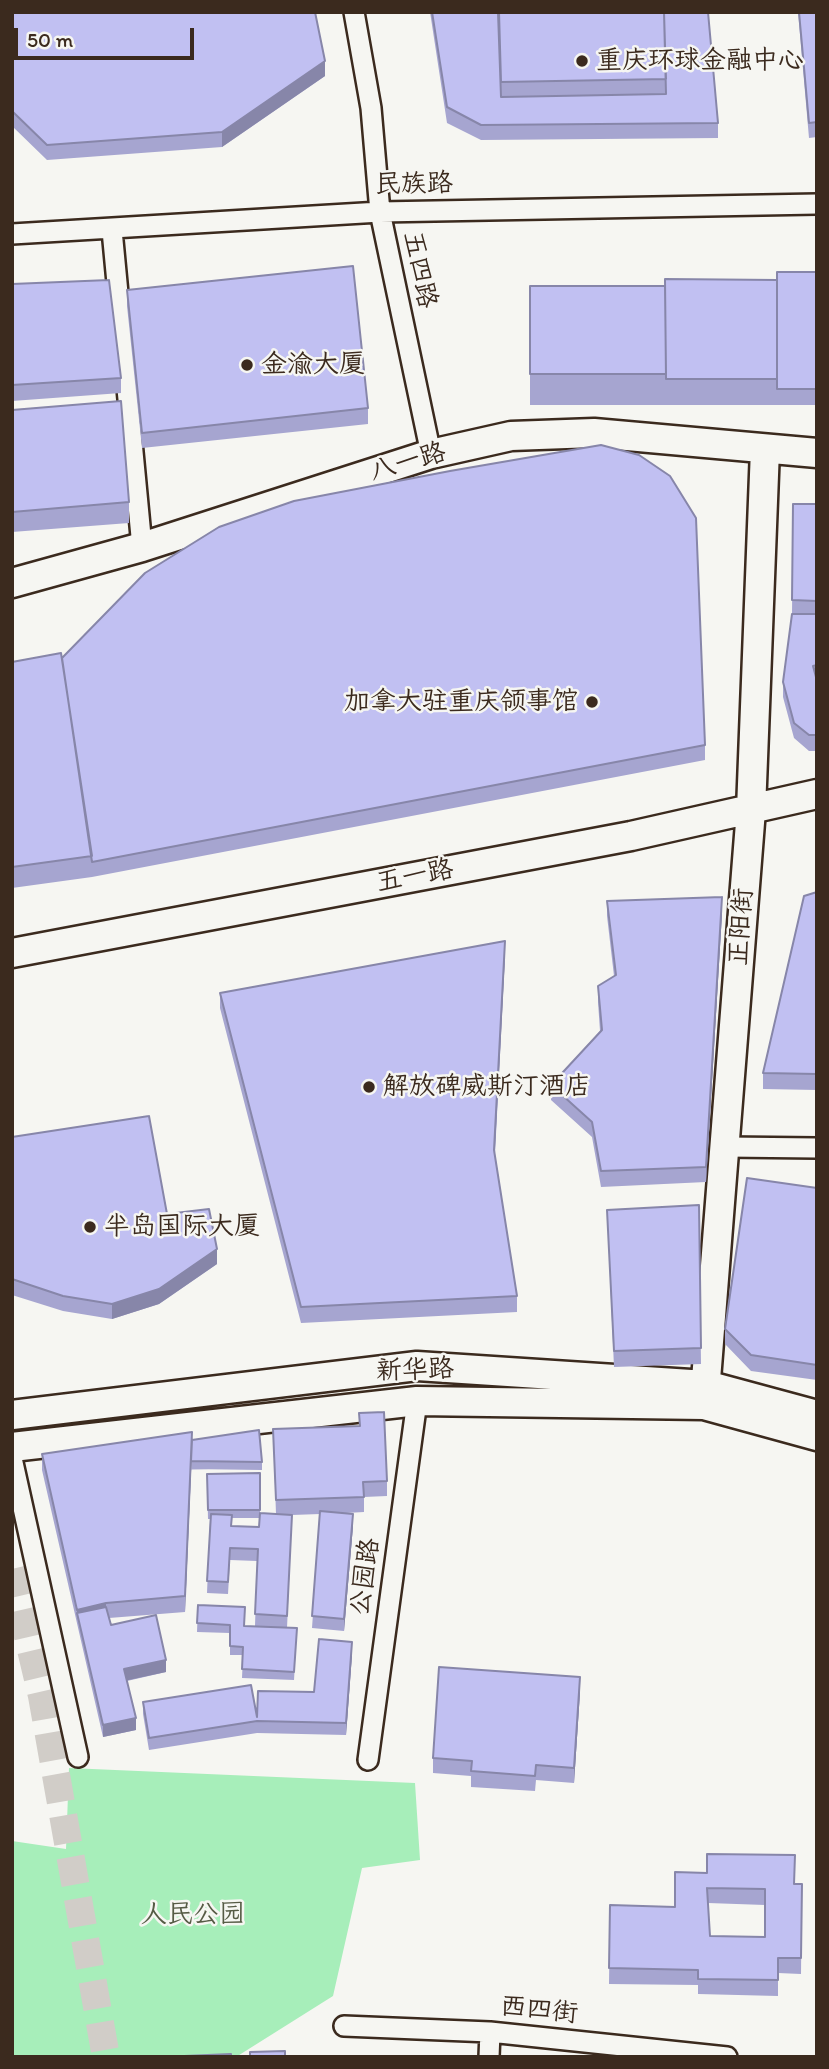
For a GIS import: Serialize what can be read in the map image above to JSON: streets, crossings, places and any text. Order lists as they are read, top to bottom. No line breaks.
{"streets":{"street":["民族路","五四路","八一路","五一路","正阳街","新华路","公园路","西四街"]},"crossings":[["民族路","五四路"],["五四路","八一路"],["八一路","正阳街"],["五一路","正阳街"],["正阳街","新华路"],["新华路","公园路"]],"parks":["人民公园"],"places":["重庆环球金融中心","金渝大厦","加拿大驻重庆领事馆","解放碑威斯汀酒店","半岛国际大厦"],"scale_bar":"50 m"}
